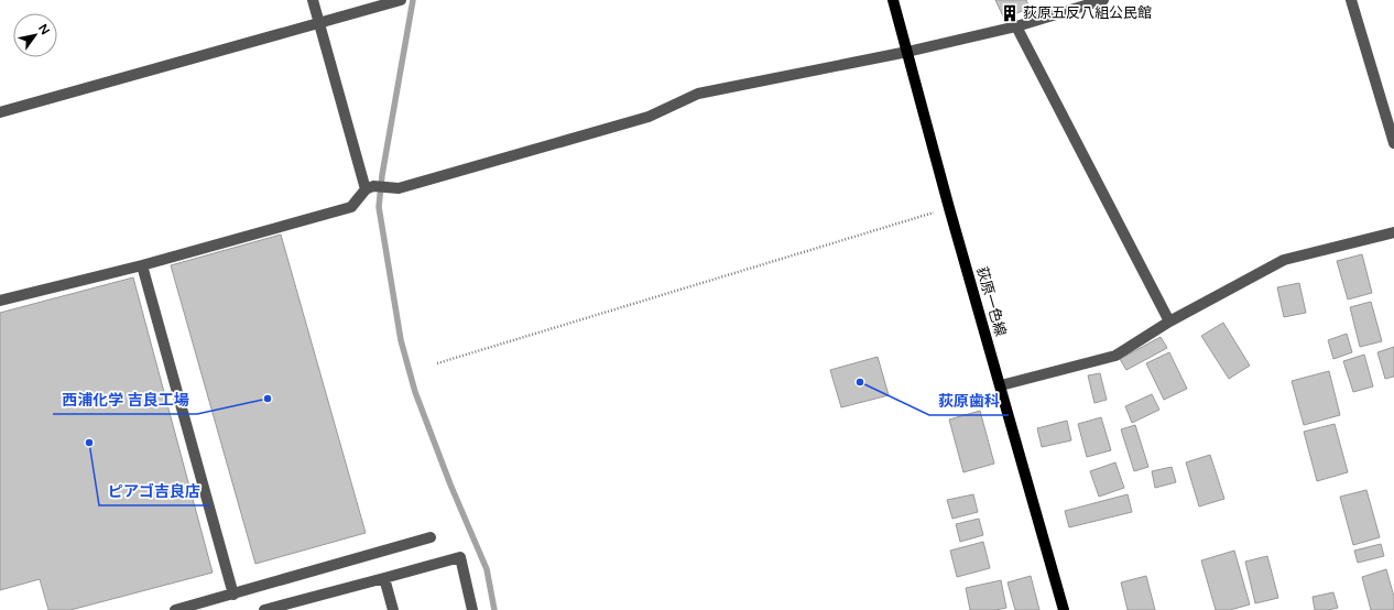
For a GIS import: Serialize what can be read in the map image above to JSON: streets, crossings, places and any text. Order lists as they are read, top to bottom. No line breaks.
{"streets":{"main road":["荻原一色線"]},"places":{"building":["荻原五反八組公民館"],"other":["荻原歯科","西浦化学 吉良工場","ピアゴ吉良店"]},"north":"top right"}
